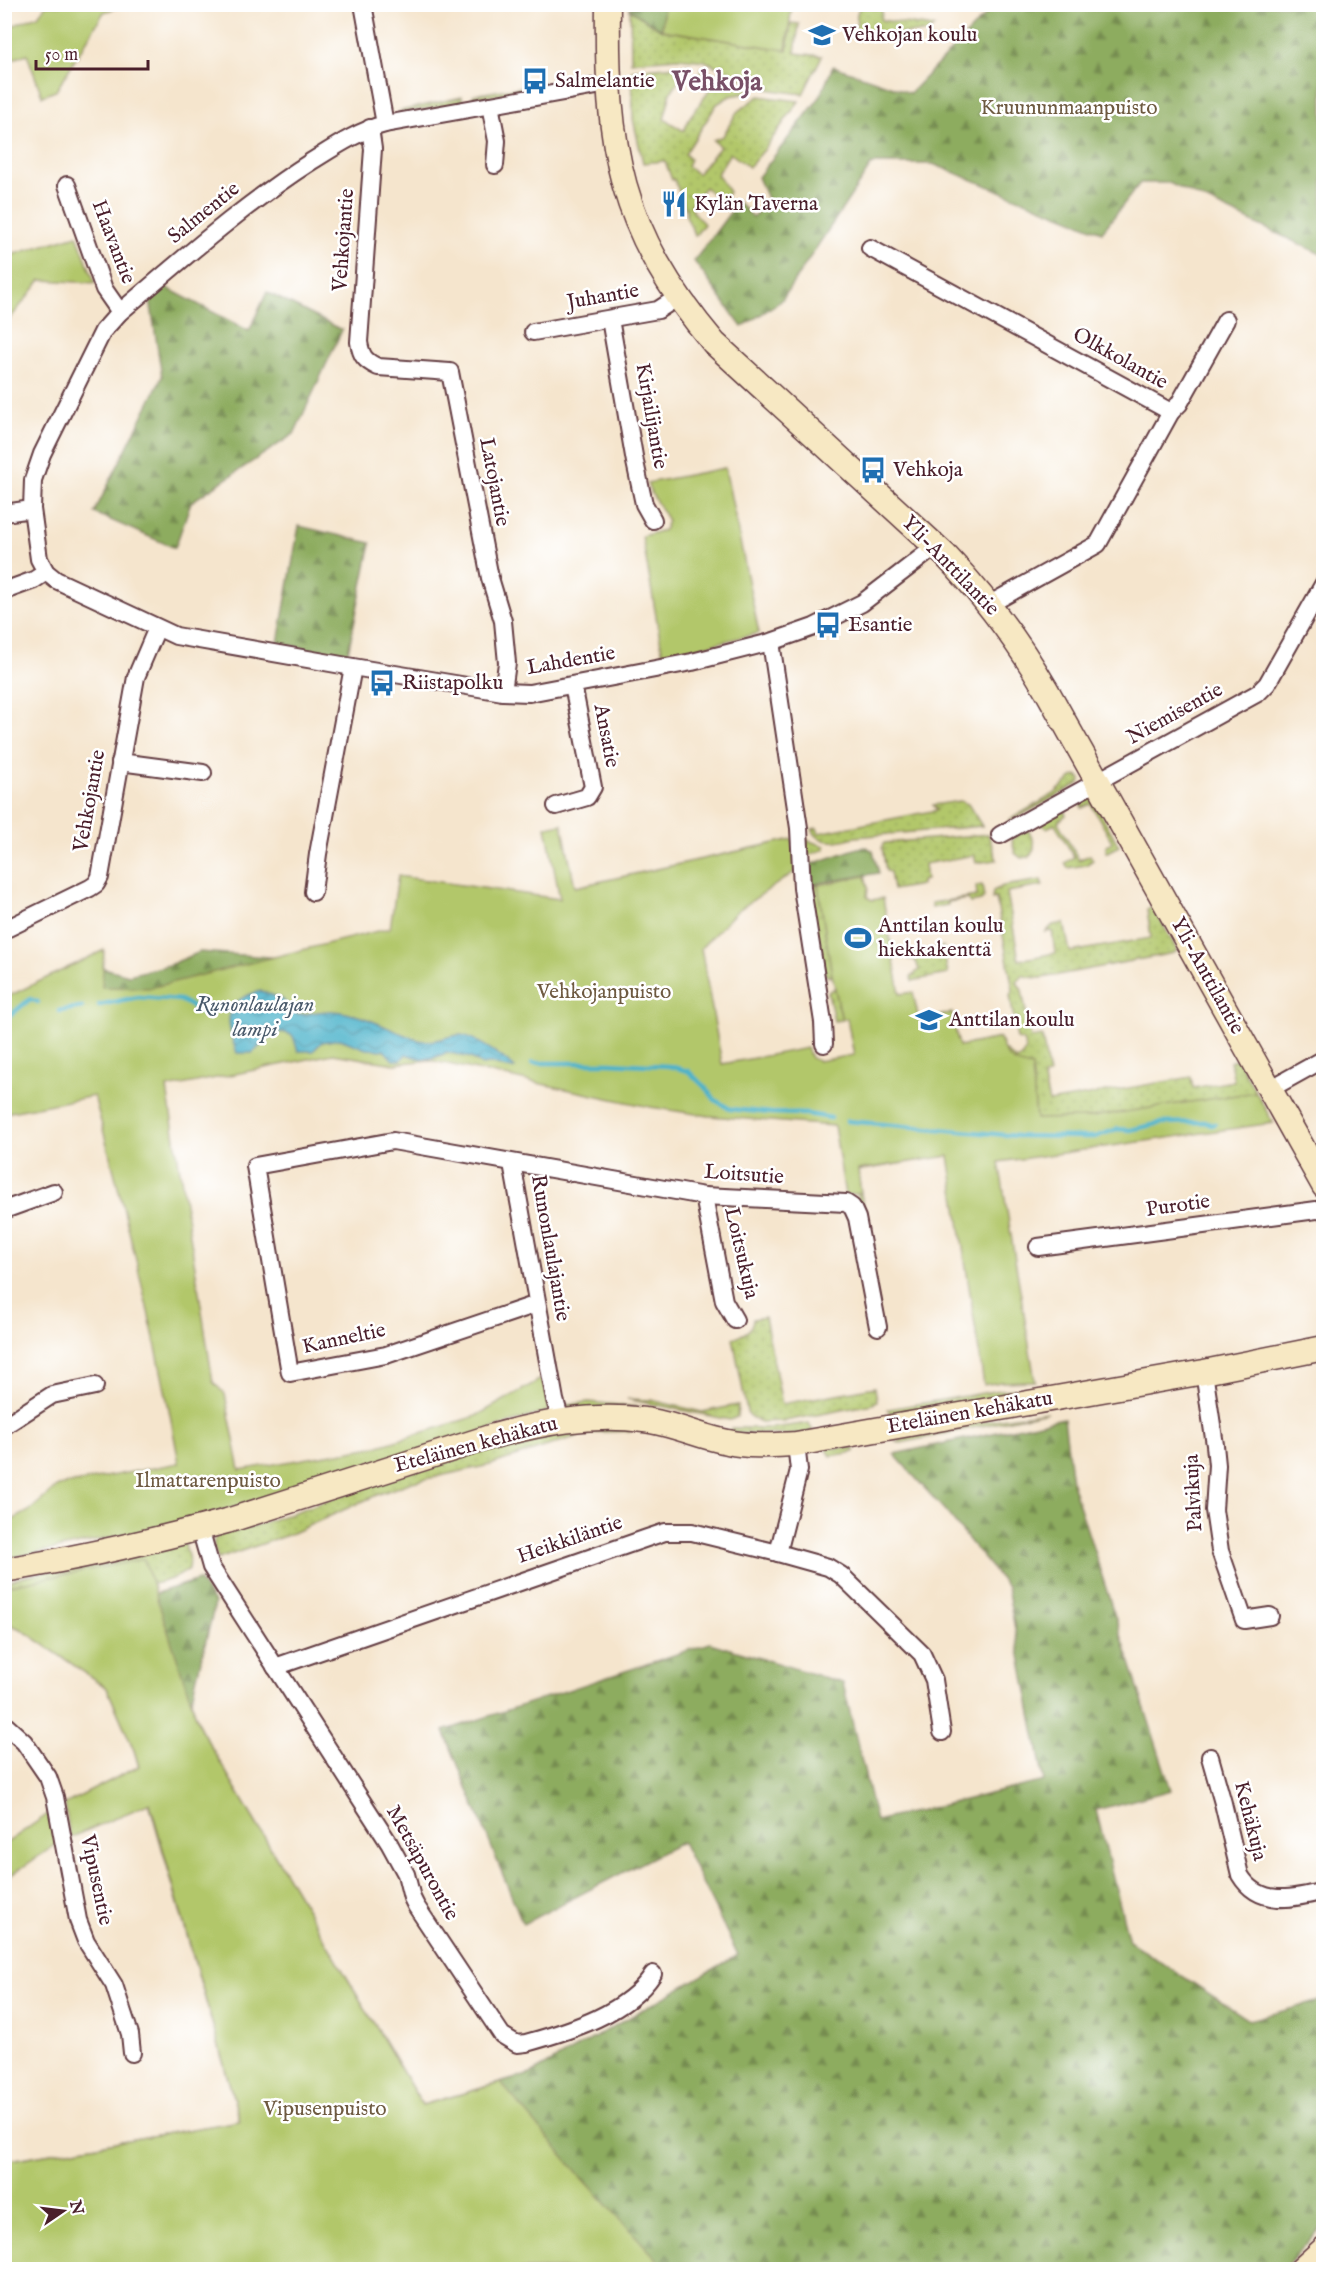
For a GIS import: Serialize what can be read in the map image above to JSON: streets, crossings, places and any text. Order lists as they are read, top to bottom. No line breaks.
{"streets":{"street":["Salmentie","Vehkojantie","Haavantie","Juhantie","Olkkolantie","Kirjailijantie","Latojantie","Yli-Anttilantie","Lahdentie","Niemisentie","Ansatie","Loitsutie","Purotie","Runonlaulajantie","Loitsukuja","Kanneltie","Eteläinen kehäkatu","Palvikuja","Heikkiläntie","Kehäkuja","Metsäpurontie","Vipusentie"]},"crossings":[["Salmentie","Vehkojantie"],["Salmentie","Haavantie"],["Salmentie","Yli-Anttilantie"],["Salmentie","Lahdentie"],["Vehkojantie","Latojantie"],["Vehkojantie","Lahdentie"],["Juhantie","Kirjailijantie"],["Juhantie","Yli-Anttilantie"],["Olkkolantie","Yli-Anttilantie"],["Latojantie","Lahdentie"],["Yli-Anttilantie","Lahdentie"],["Yli-Anttilantie","Niemisentie"],["Lahdentie","Ansatie"],["Loitsutie","Runonlaulajantie"],["Loitsutie","Loitsukuja"],["Runonlaulajantie","Kanneltie"],["Runonlaulajantie","Eteläinen kehäkatu"],["Eteläinen kehäkatu","Palvikuja"],["Eteläinen kehäkatu","Metsäpurontie"],["Heikkiläntie","Metsäpurontie"]],"districts":["Vehkoja"],"water":["Runonlaulajan lampi"],"parks":["Kruununmaanpuisto","Vehkojanpuisto","Ilmattarenpuisto","Vipusenpuisto"],"places":{"school or university":["Vehkojan koulu","Anttilan koulu"],"bus stop":["Salmelantie","Vehkoja","Esantie","Riistapolku"],"restaurant":["Kylän Taverna"],"sports":["Anttilan koulu hiekkakenttä"]},"scale_bar":"50 m","north":"right"}
